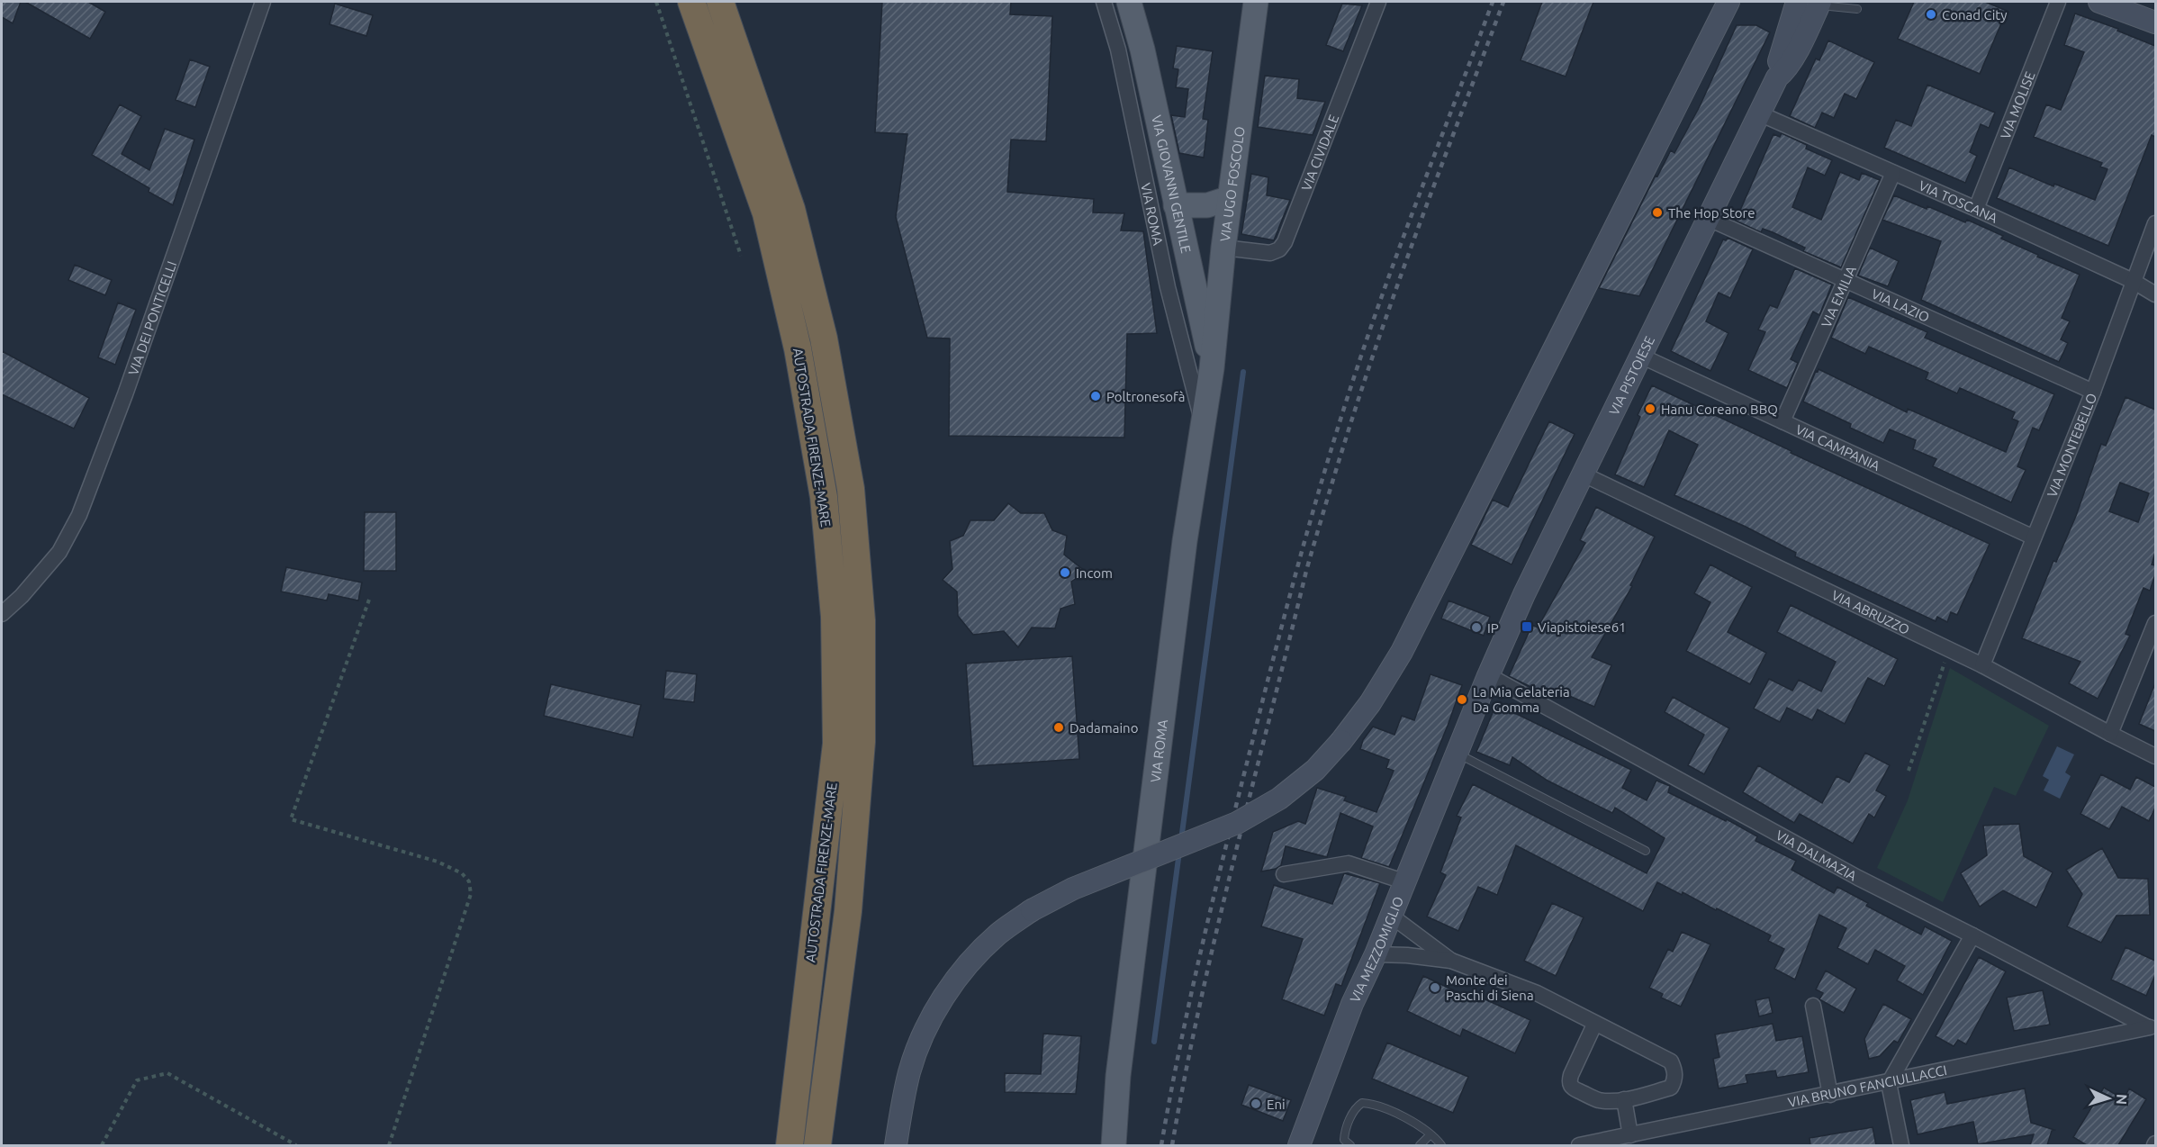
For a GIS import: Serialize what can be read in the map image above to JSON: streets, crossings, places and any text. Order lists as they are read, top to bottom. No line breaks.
{"streets":{"highway":["AUTOSTRADA FIRENZE-MARE"],"main road":["VIA GIOVANNI GENTILE","VIA UGO FOSCOLO","VIA ROMA","VIA PISTOIESE","VIA MEZZOMIGLIO"],"street":["VIA MOLISE","VIA CIVIDALE","VIA TOSCANA","VIA EMILIA","VIA LAZIO","VIA DEI PONTICELLI","VIA MONTEBELLO","VIA CAMPANIA","VIA ABRUZZO","VIA DALMAZIA","VIA BRUNO FANCIULLACCI"]},"crossings":[["VIA MOLISE","VIA TOSCANA"],["VIA CIVIDALE","VIA UGO FOSCOLO"],["VIA GIOVANNI GENTILE","VIA UGO FOSCOLO"],["VIA GIOVANNI GENTILE","VIA ROMA"],["VIA UGO FOSCOLO","VIA ROMA"],["VIA TOSCANA","VIA EMILIA"],["VIA TOSCANA","VIA PISTOIESE"],["VIA TOSCANA","VIA MONTEBELLO"],["VIA EMILIA","VIA LAZIO"],["VIA EMILIA","VIA CAMPANIA"],["VIA LAZIO","VIA PISTOIESE"],["VIA LAZIO","VIA MONTEBELLO"],["VIA PISTOIESE","VIA CAMPANIA"],["VIA PISTOIESE","VIA ABRUZZO"],["VIA PISTOIESE","VIA DALMAZIA"],["VIA PISTOIESE","VIA MEZZOMIGLIO"],["VIA MONTEBELLO","VIA CAMPANIA"],["VIA MONTEBELLO","VIA ABRUZZO"],["VIA DALMAZIA","VIA MEZZOMIGLIO"],["VIA DALMAZIA","VIA BRUNO FANCIULLACCI"]],"places":{"other":["Conad City","The Hop Store","Poltronesofà","Hanu Coreano BBQ","Incom","IP","La Mia Gelateria Da Gomma","Dadamaino","Monte dei Paschi di Siena","Eni"],"transit":["Viapistoiese61"]},"north":"right"}
